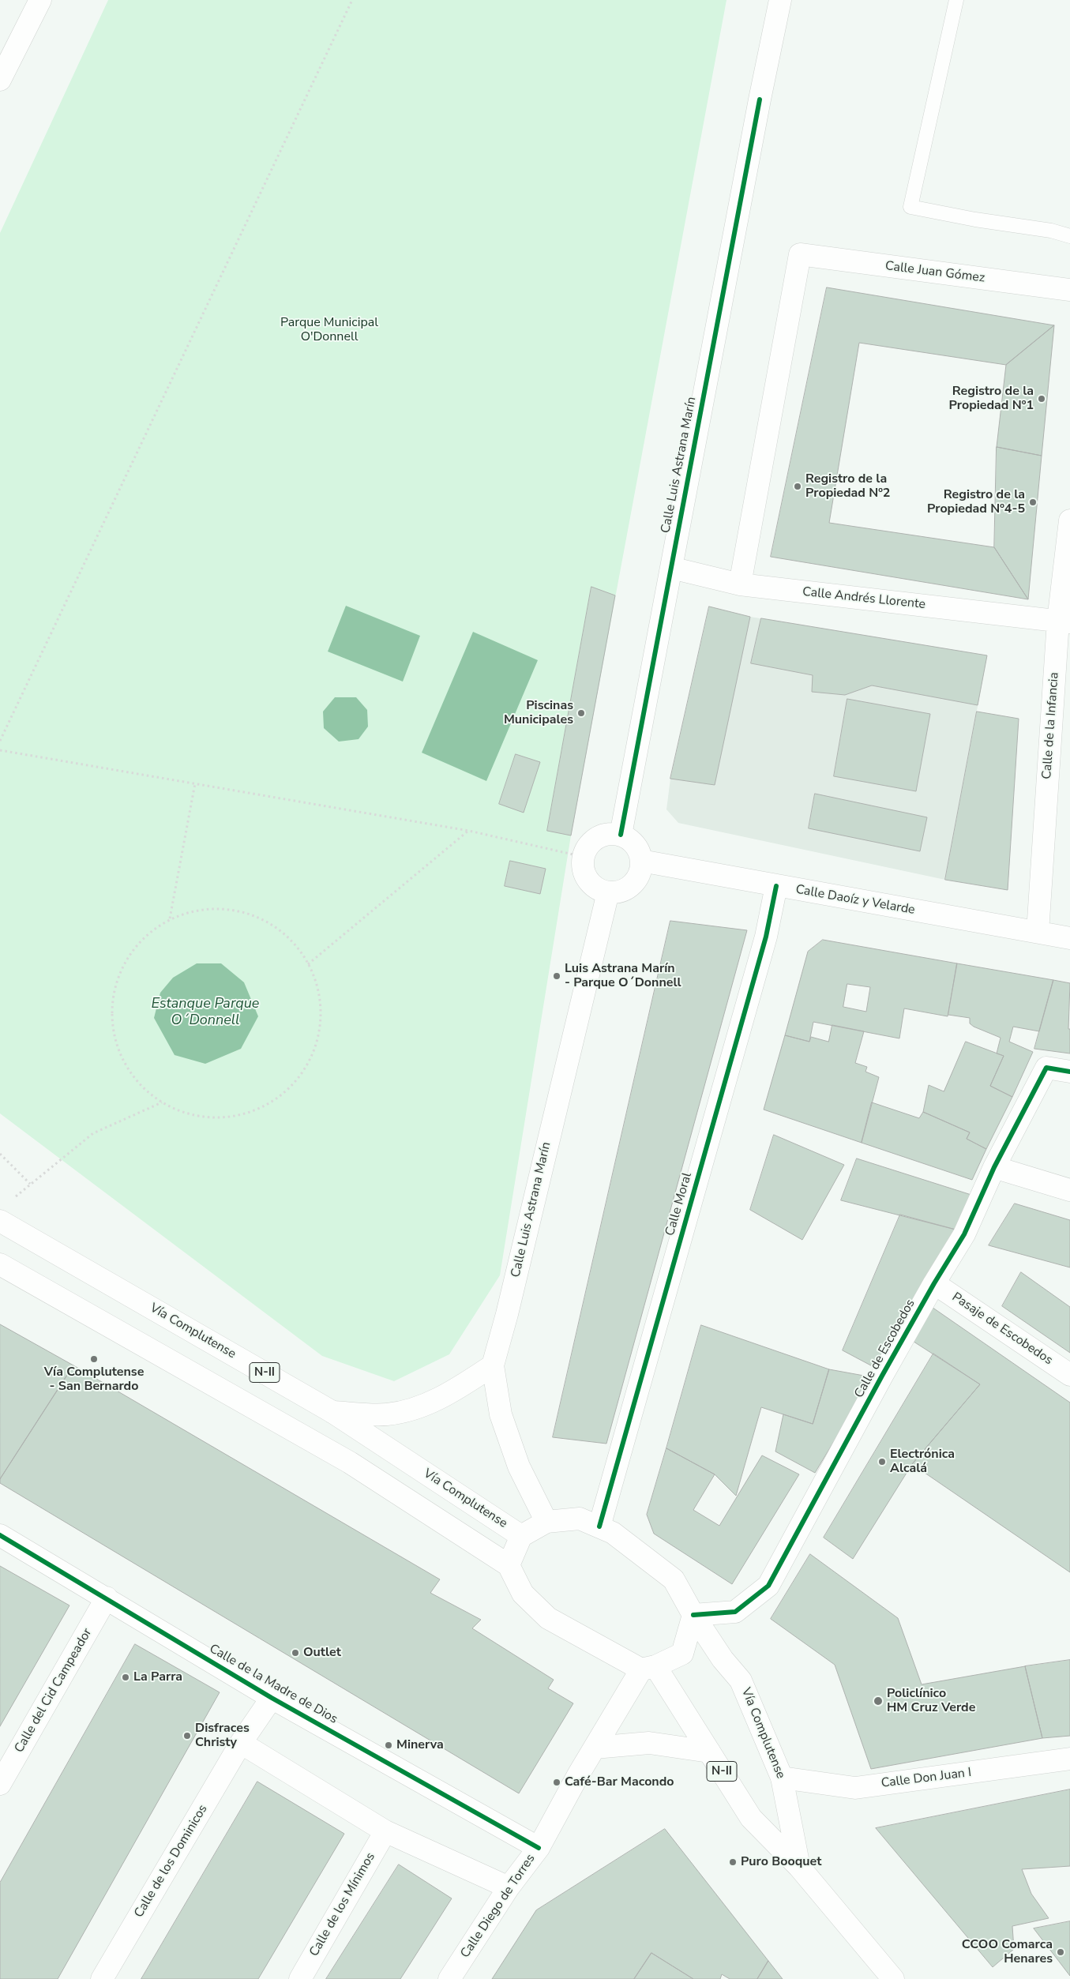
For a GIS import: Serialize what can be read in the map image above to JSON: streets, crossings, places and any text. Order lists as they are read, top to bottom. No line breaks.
{"streets":{"street":["Calle Juan Gómez","Calle Luis Astrana Marín","Calle Andrés Llorente","Calle de la Infancia","Calle Daoíz y Velarde","Calle Moral","Pasaje de Escobedos","Vía Complutense","Calle de Escobedos","N-II","Calle de la Madre de Dios","Calle del Cid Campeador","Calle Don Juan I","Calle de los Dominicos","Calle de los Mínimos","Calle Diego de Torres"]},"crossings":[["Calle Juan Gómez","Calle Andrés Llorente"],["Calle Luis Astrana Marín","Calle Andrés Llorente"],["Calle Luis Astrana Marín","Calle Daoíz y Velarde"],["Calle Luis Astrana Marín","Vía Complutense"],["Calle Andrés Llorente","Calle de la Infancia"],["Calle de la Infancia","Calle Daoíz y Velarde"],["Calle Daoíz y Velarde","Calle Moral"],["Calle Moral","Vía Complutense"],["Pasaje de Escobedos","Calle de Escobedos"],["Vía Complutense","Calle de Escobedos"],["Vía Complutense","Calle Don Juan I"],["Vía Complutense","Calle Diego de Torres"],["Calle de la Madre de Dios","Calle del Cid Campeador"],["Calle de la Madre de Dios","Calle de los Dominicos"],["Calle de la Madre de Dios","Calle Diego de Torres"]],"water":["Estanque Parque O´Donnell"],"parks":["Parque Municipal O'Donnell"],"places":["Registro de la Propiedad Nº1","Registro de la Propiedad Nº2","Registro de la Propiedad Nº4-5","Piscinas Municipales","Luis Astrana Marín - Parque O´Donnell","Vía Complutense - San Bernardo","Electrónica Alcalá","Outlet","La Parra","Policlínico HM Cruz Verde","Disfraces Christy","Minerva","Café-Bar Macondo","Puro Booquet","CCOO Comarca Henares"]}
